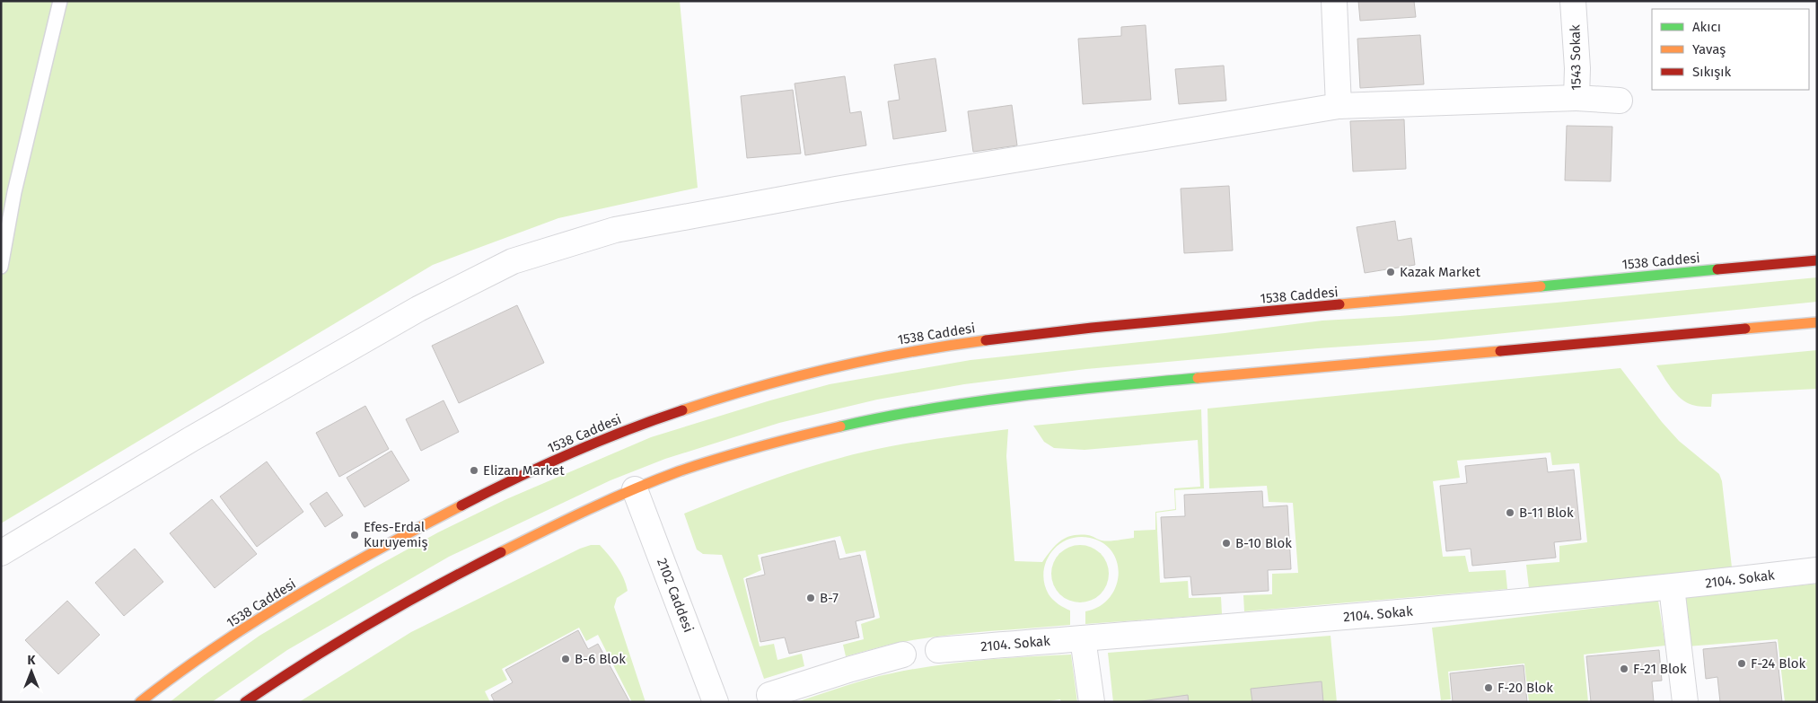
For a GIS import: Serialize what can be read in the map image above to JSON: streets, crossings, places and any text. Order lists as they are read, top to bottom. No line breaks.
{"streets":{"main road":["1538 Caddesi"],"street":["1543 Sokak","2104. Sokak","2102 Caddesi"]},"places":["Kazak Market","Elizan Market","B-11 Blok","Efes-Erdal Kuruyemiş","B-10 Blok","B-7","B-6 Blok","F-24 Blok","F-21 Blok","F-20 Blok"],"legend":["Akıcı","Yavaş","Sıkışık"],"north":"top"}
